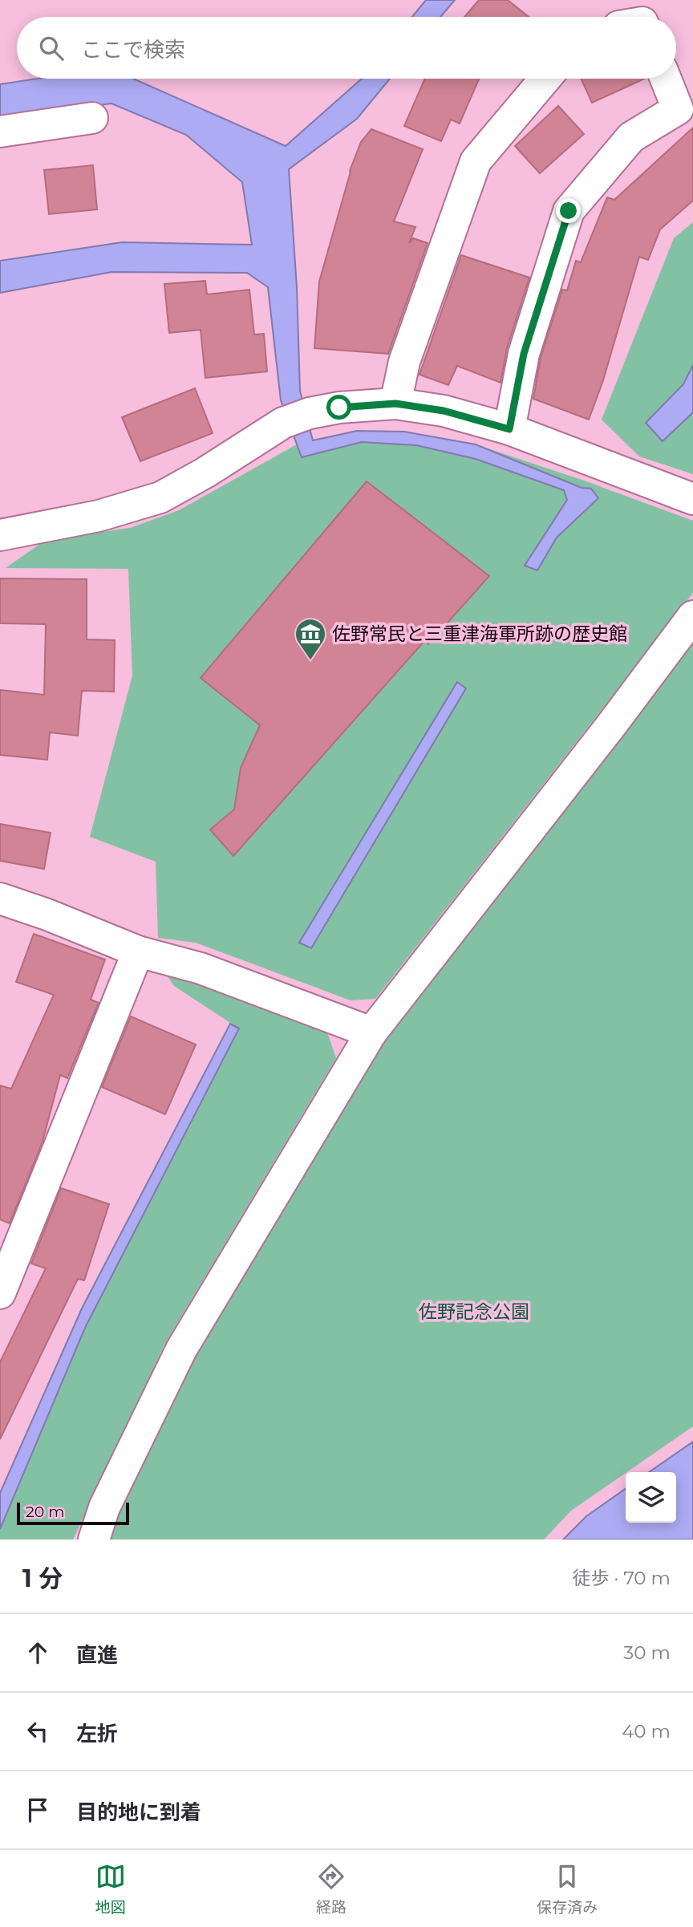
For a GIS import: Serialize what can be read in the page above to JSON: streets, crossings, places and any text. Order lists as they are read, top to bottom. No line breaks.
{"parks":["佐野記念公園"],"places":{"museum":["佐野常民と三重津海軍所跡の歴史館"]},"scale_bar":"20 m","page":{"search":"ここで検索","scale":"20 m","heading":["1 分","徒歩 · 70 m"],"list":[["直進","30 m"],["左折","40 m"],"目的地に到着"],"nav":["地図","経路","保存済み"]}}
